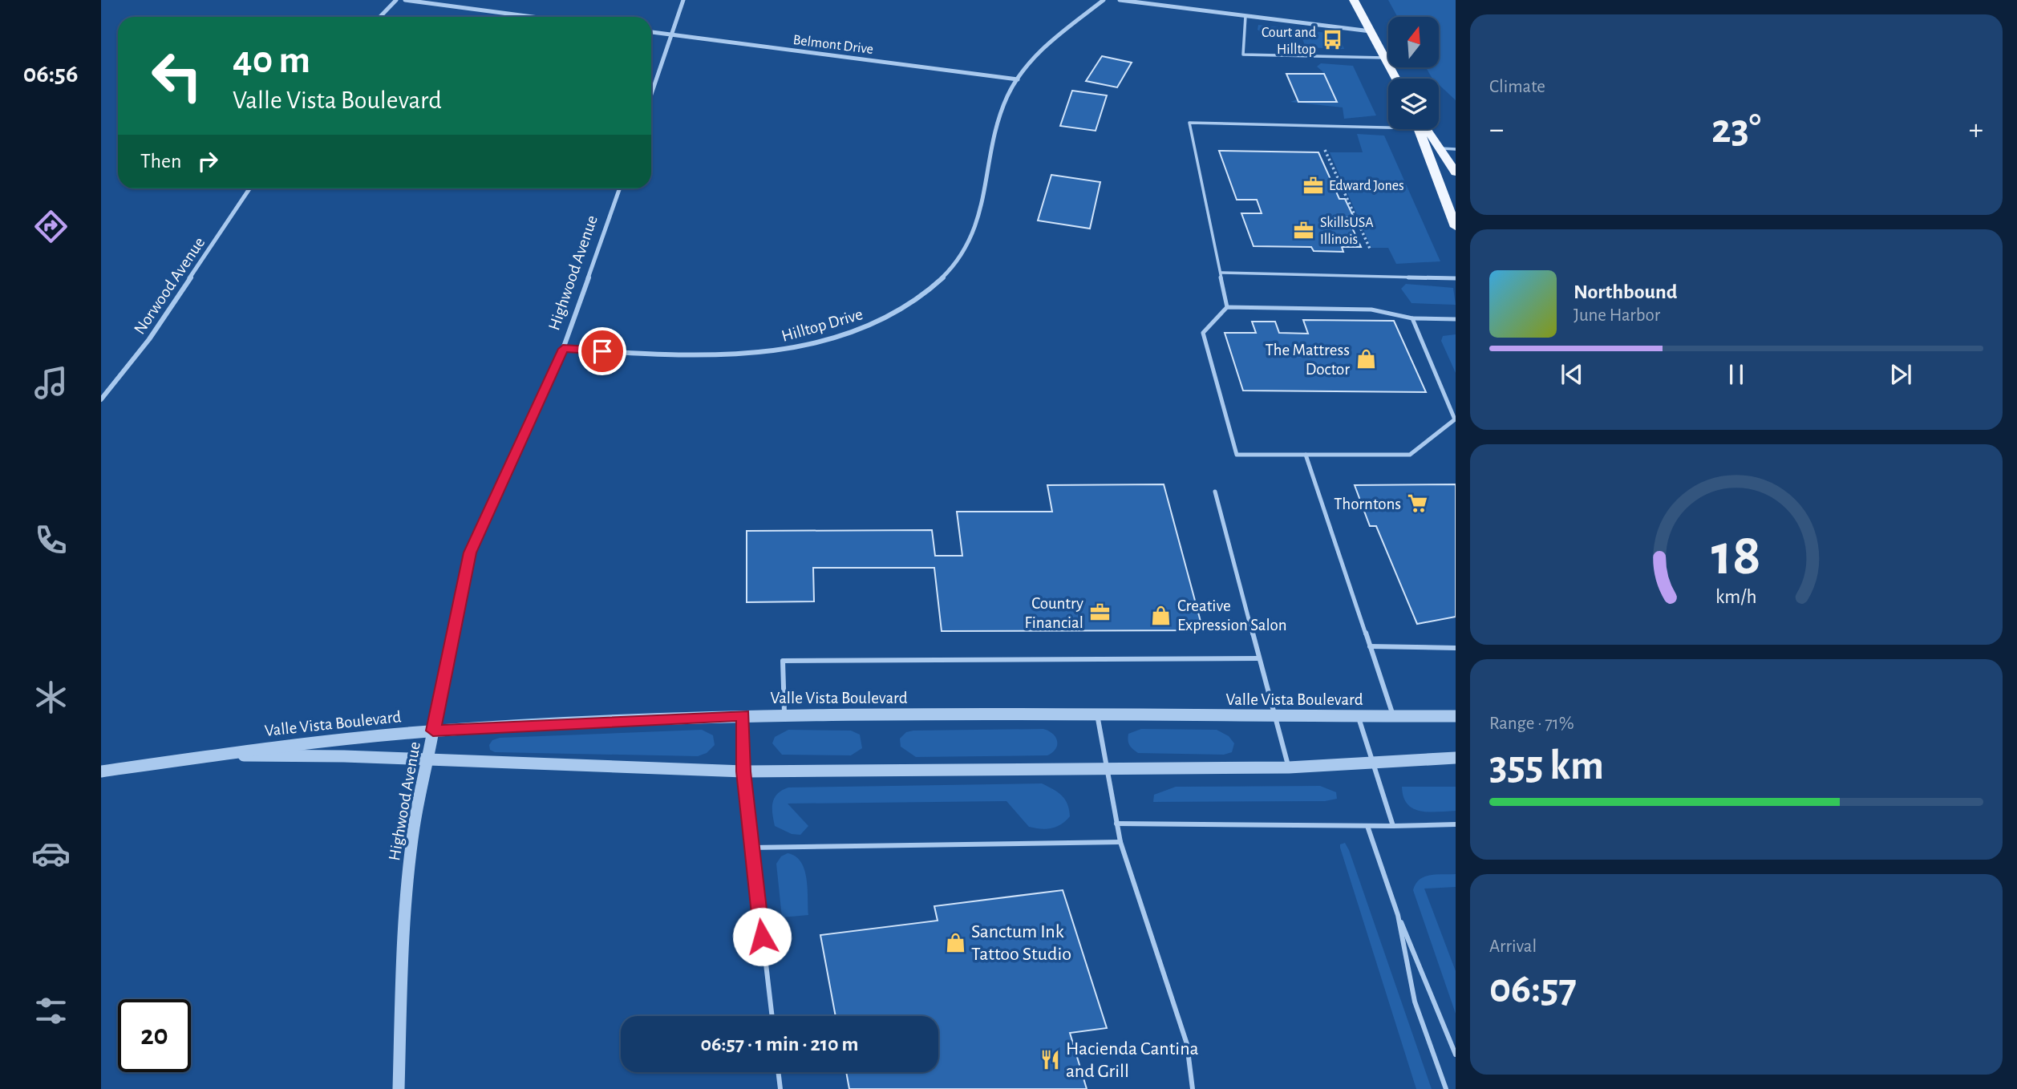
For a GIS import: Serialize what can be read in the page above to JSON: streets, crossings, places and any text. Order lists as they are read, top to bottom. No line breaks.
{"streets":{"street":["Belmont Drive","Highwood Avenue","Norwood Avenue","Hilltop Drive","Valle Vista Boulevard"]},"crossings":[["Belmont Drive","Hilltop Drive"],["Highwood Avenue","Hilltop Drive"],["Highwood Avenue","Valle Vista Boulevard"]],"places":{"bus stop":["Court and Hilltop"],"office":["Edward Jones","SkillsUSA Illinois","Country Financial"],"shop":["The Mattress Doctor","Creative Expression Salon","Sanctum Ink Tattoo Studio"],"supermarket":["Thorntons"],"restaurant":["Hacienda Cantina and Grill"]},"north":"top","page":{"tabs":"06:56","tile":["Climate",["Range · 71%","355 km"],["Arrival","06:57"]],"turn":["40 m","Valle Vista Boulevard"],"heat":["−","23°","+"],"then":"Then","song":["Northbound","June Harbor"],"limit":"20","trip":"06:57 · 1 min · 210 m","gauge":["18","km/h"]}}
